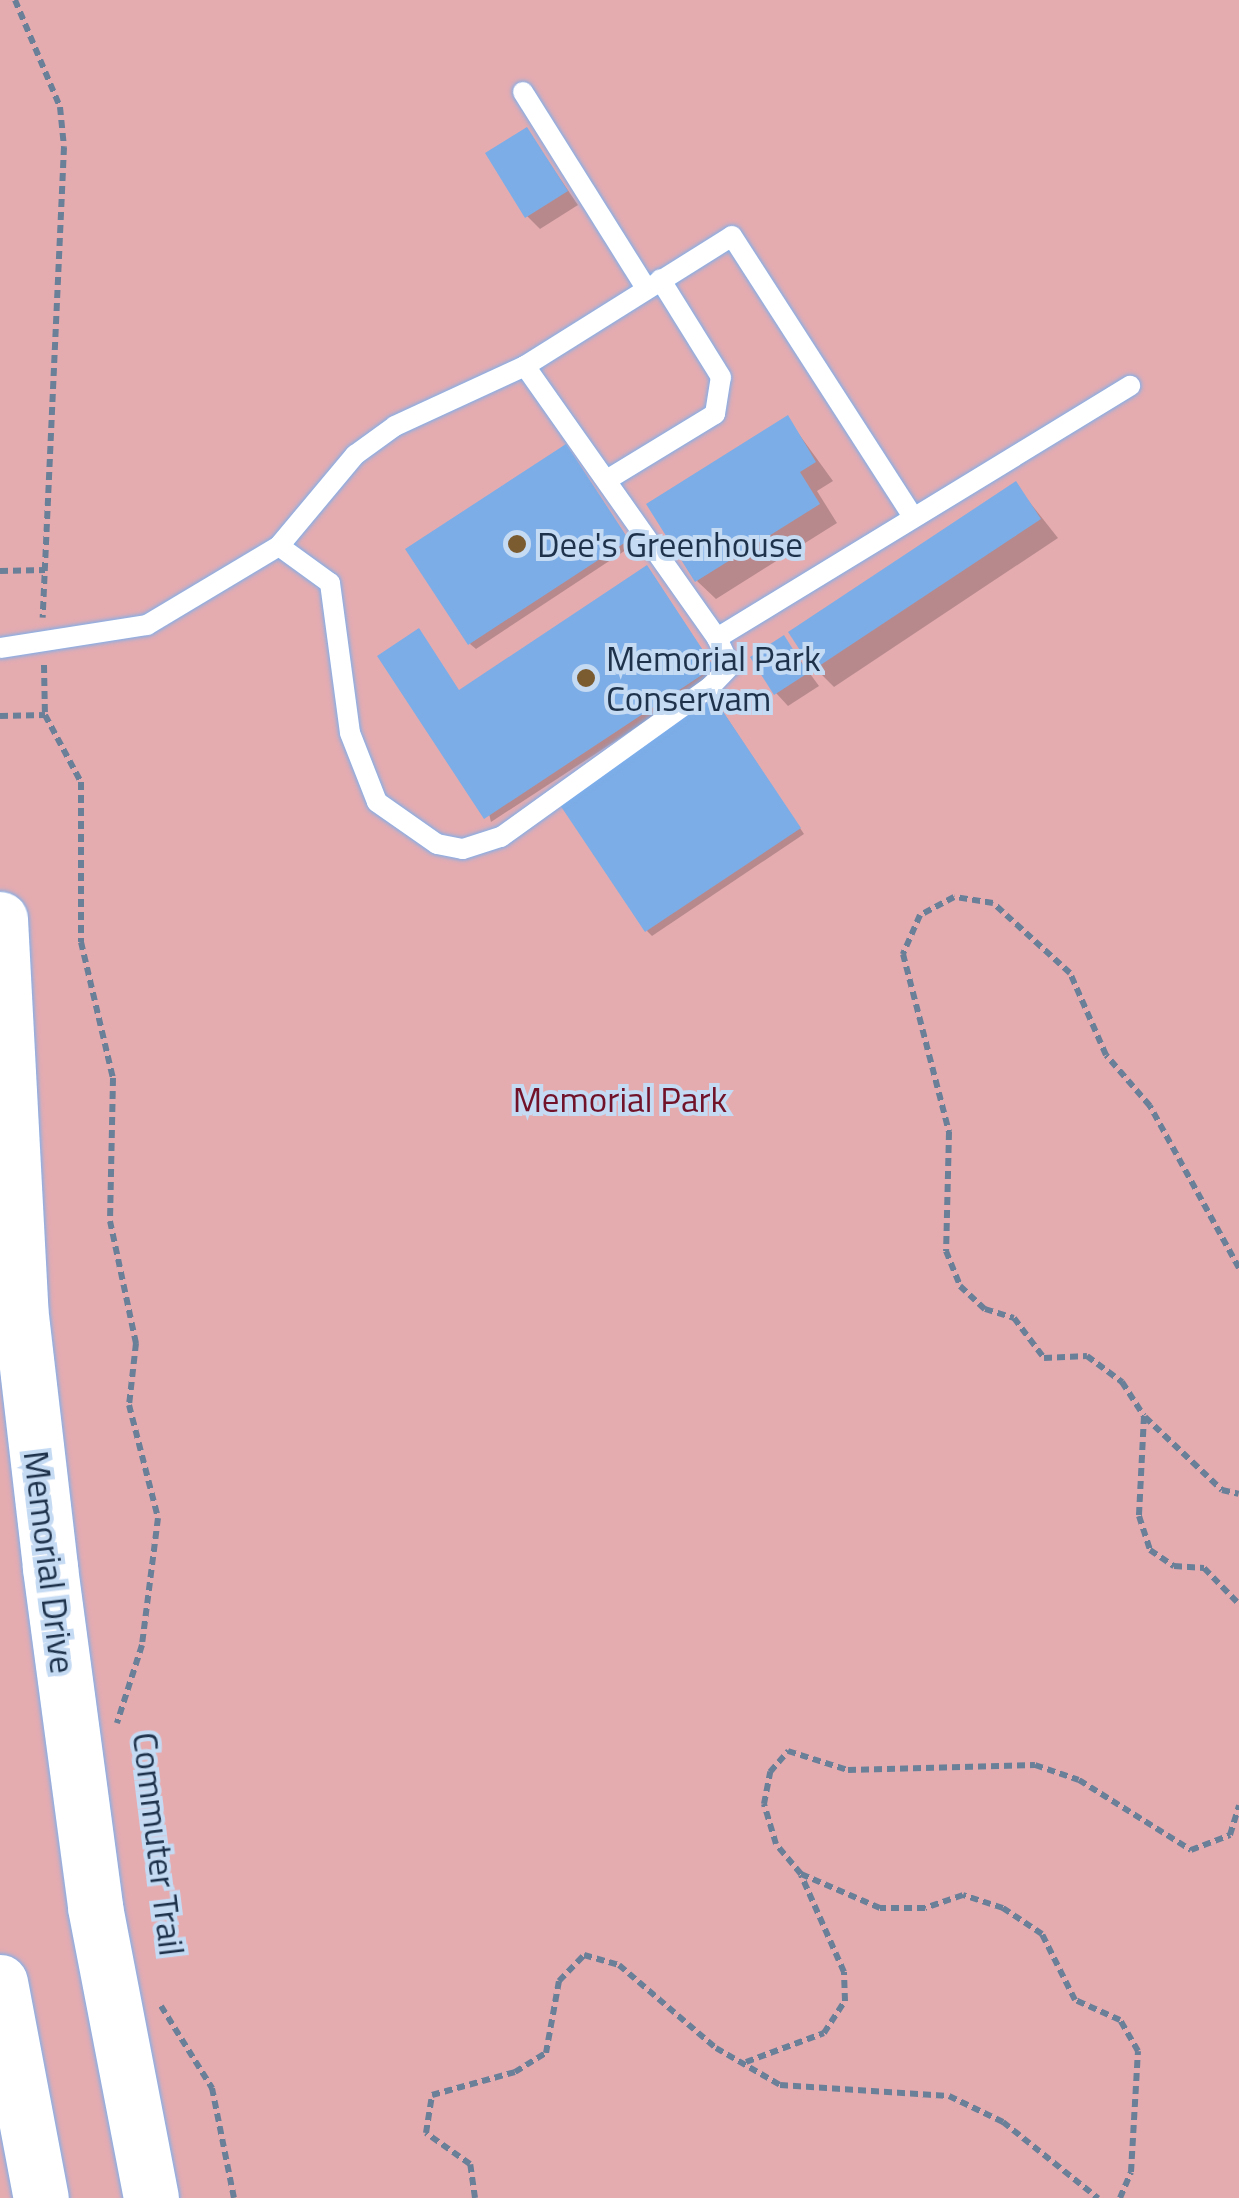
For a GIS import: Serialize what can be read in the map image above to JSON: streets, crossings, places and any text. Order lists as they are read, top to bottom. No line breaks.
{"streets":{"main road":["Memorial Drive"],"path":["Commuter Trail"]},"parks":["Memorial Park"],"places":["Dee's Greenhouse","Memorial Park Conservam"]}
